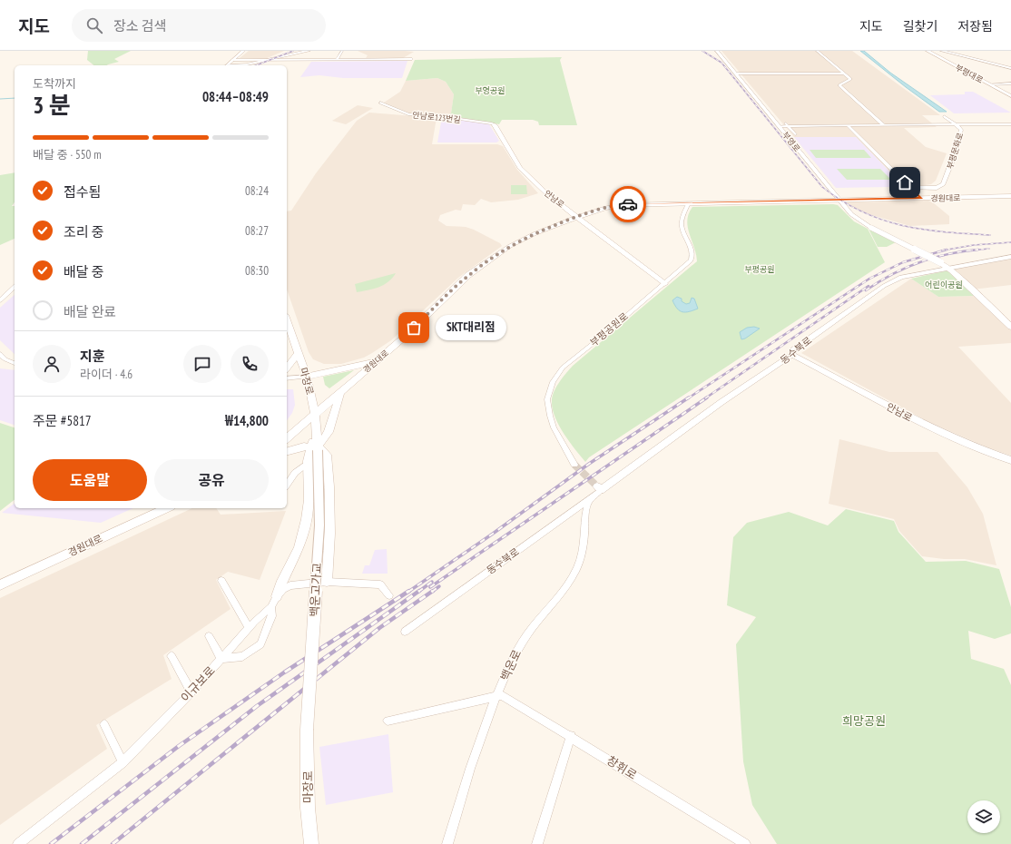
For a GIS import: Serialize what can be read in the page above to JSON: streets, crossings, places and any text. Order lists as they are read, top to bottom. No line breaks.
{"streets":{"main road":["부평대로","경원대로","안남로","마장로","백운고가교"],"street":["안남로123번길","부영로","부평문화로","부평공원로","동수북로","백운로","이규보로","창휘로"]},"crossings":[["안남로123번길","안남로"],["부영로","경원대로"],["경원대로","안남로"],["경원대로","부평공원로"],["경원대로","마장로"],["안남로","부평공원로"],["안남로","동수북로"],["동수북로","백운로"],["마장로","백운고가교"],["백운로","창휘로"]],"parks":["부영공원","부평공원","어린이공원","희망공원"],"places":["SKT대리점"],"page":{"header":"지도","search":"장소 검색","nav":["지도","길찾기","저장됨"],"heading":["3 분","도착까지","08:44–08:49"],"panel":["지훈","라이더 · 4.6","주문 #5817","₩14,800"],"bar":"배달 중 · 550 m","list":[["접수됨","08:24"],["조리 중","08:27"],["배달 중","08:30"],"배달 완료"],"bubble":"SKT대리점","buttons":["도움말","공유"]}}
